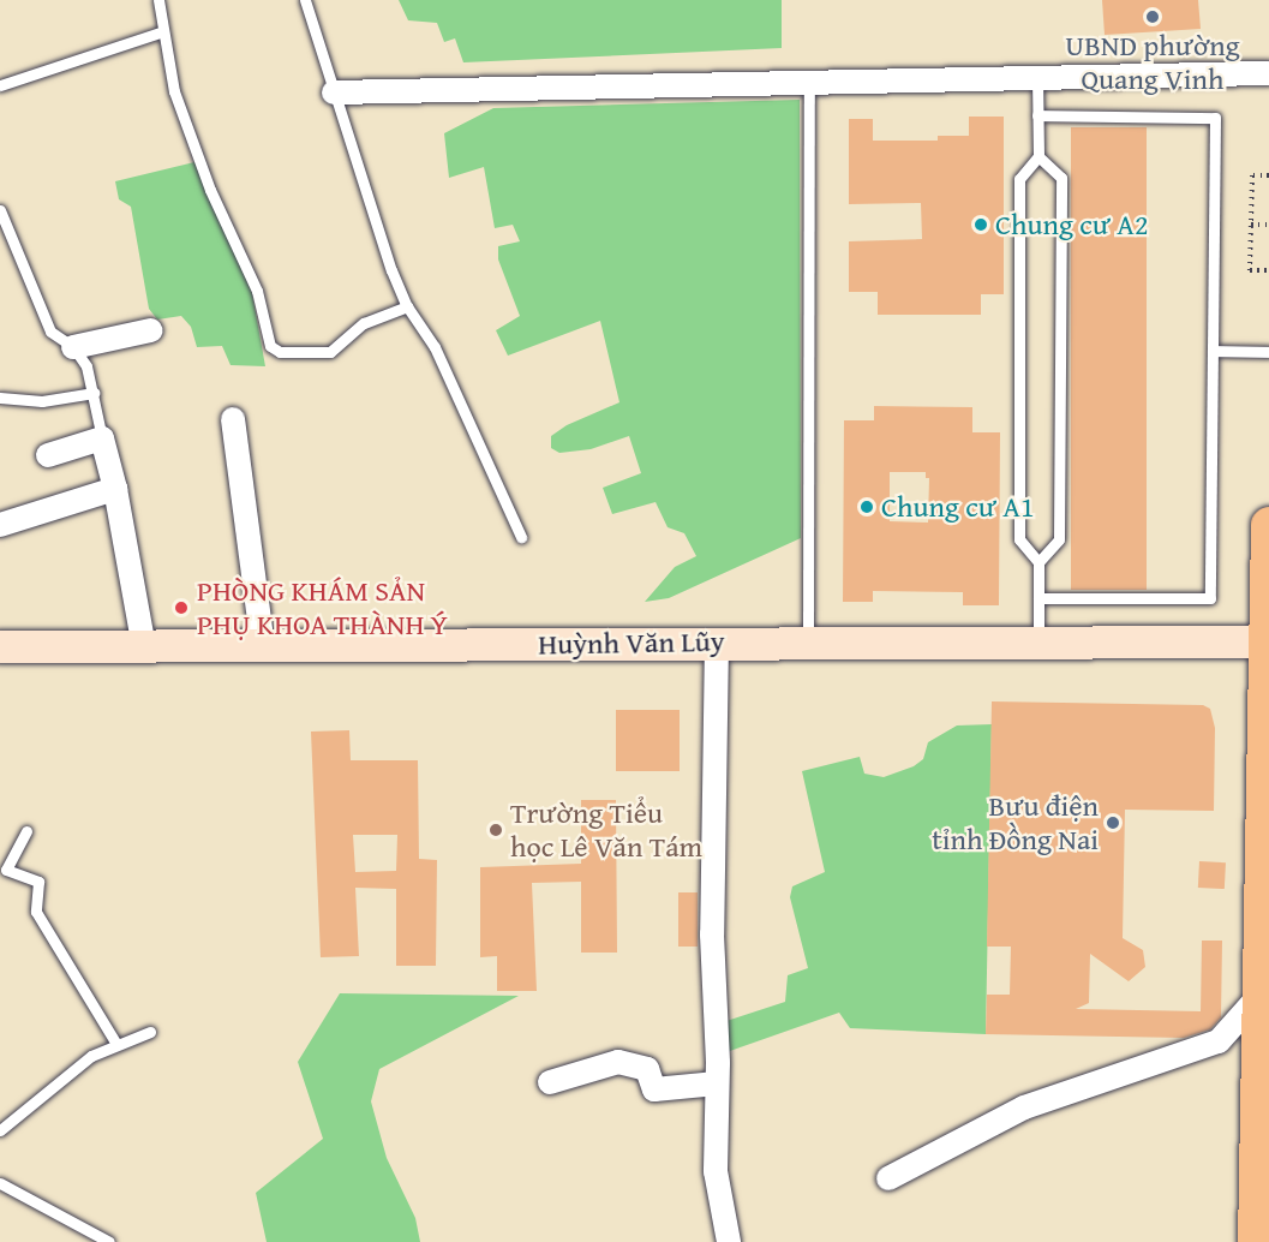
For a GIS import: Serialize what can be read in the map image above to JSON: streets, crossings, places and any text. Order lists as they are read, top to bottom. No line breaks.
{"streets":{"street":["Huỳnh Văn Lũy"]},"places":["UBND phường Quang Vinh","Chung cư A2","Chung cư A1","PHÒNG KHÁM SẢN PHỤ KHOA THÀNH Ý","Bưu điện tỉnh Đồng Nai","Trường Tiểu học Lê Văn Tám"]}
